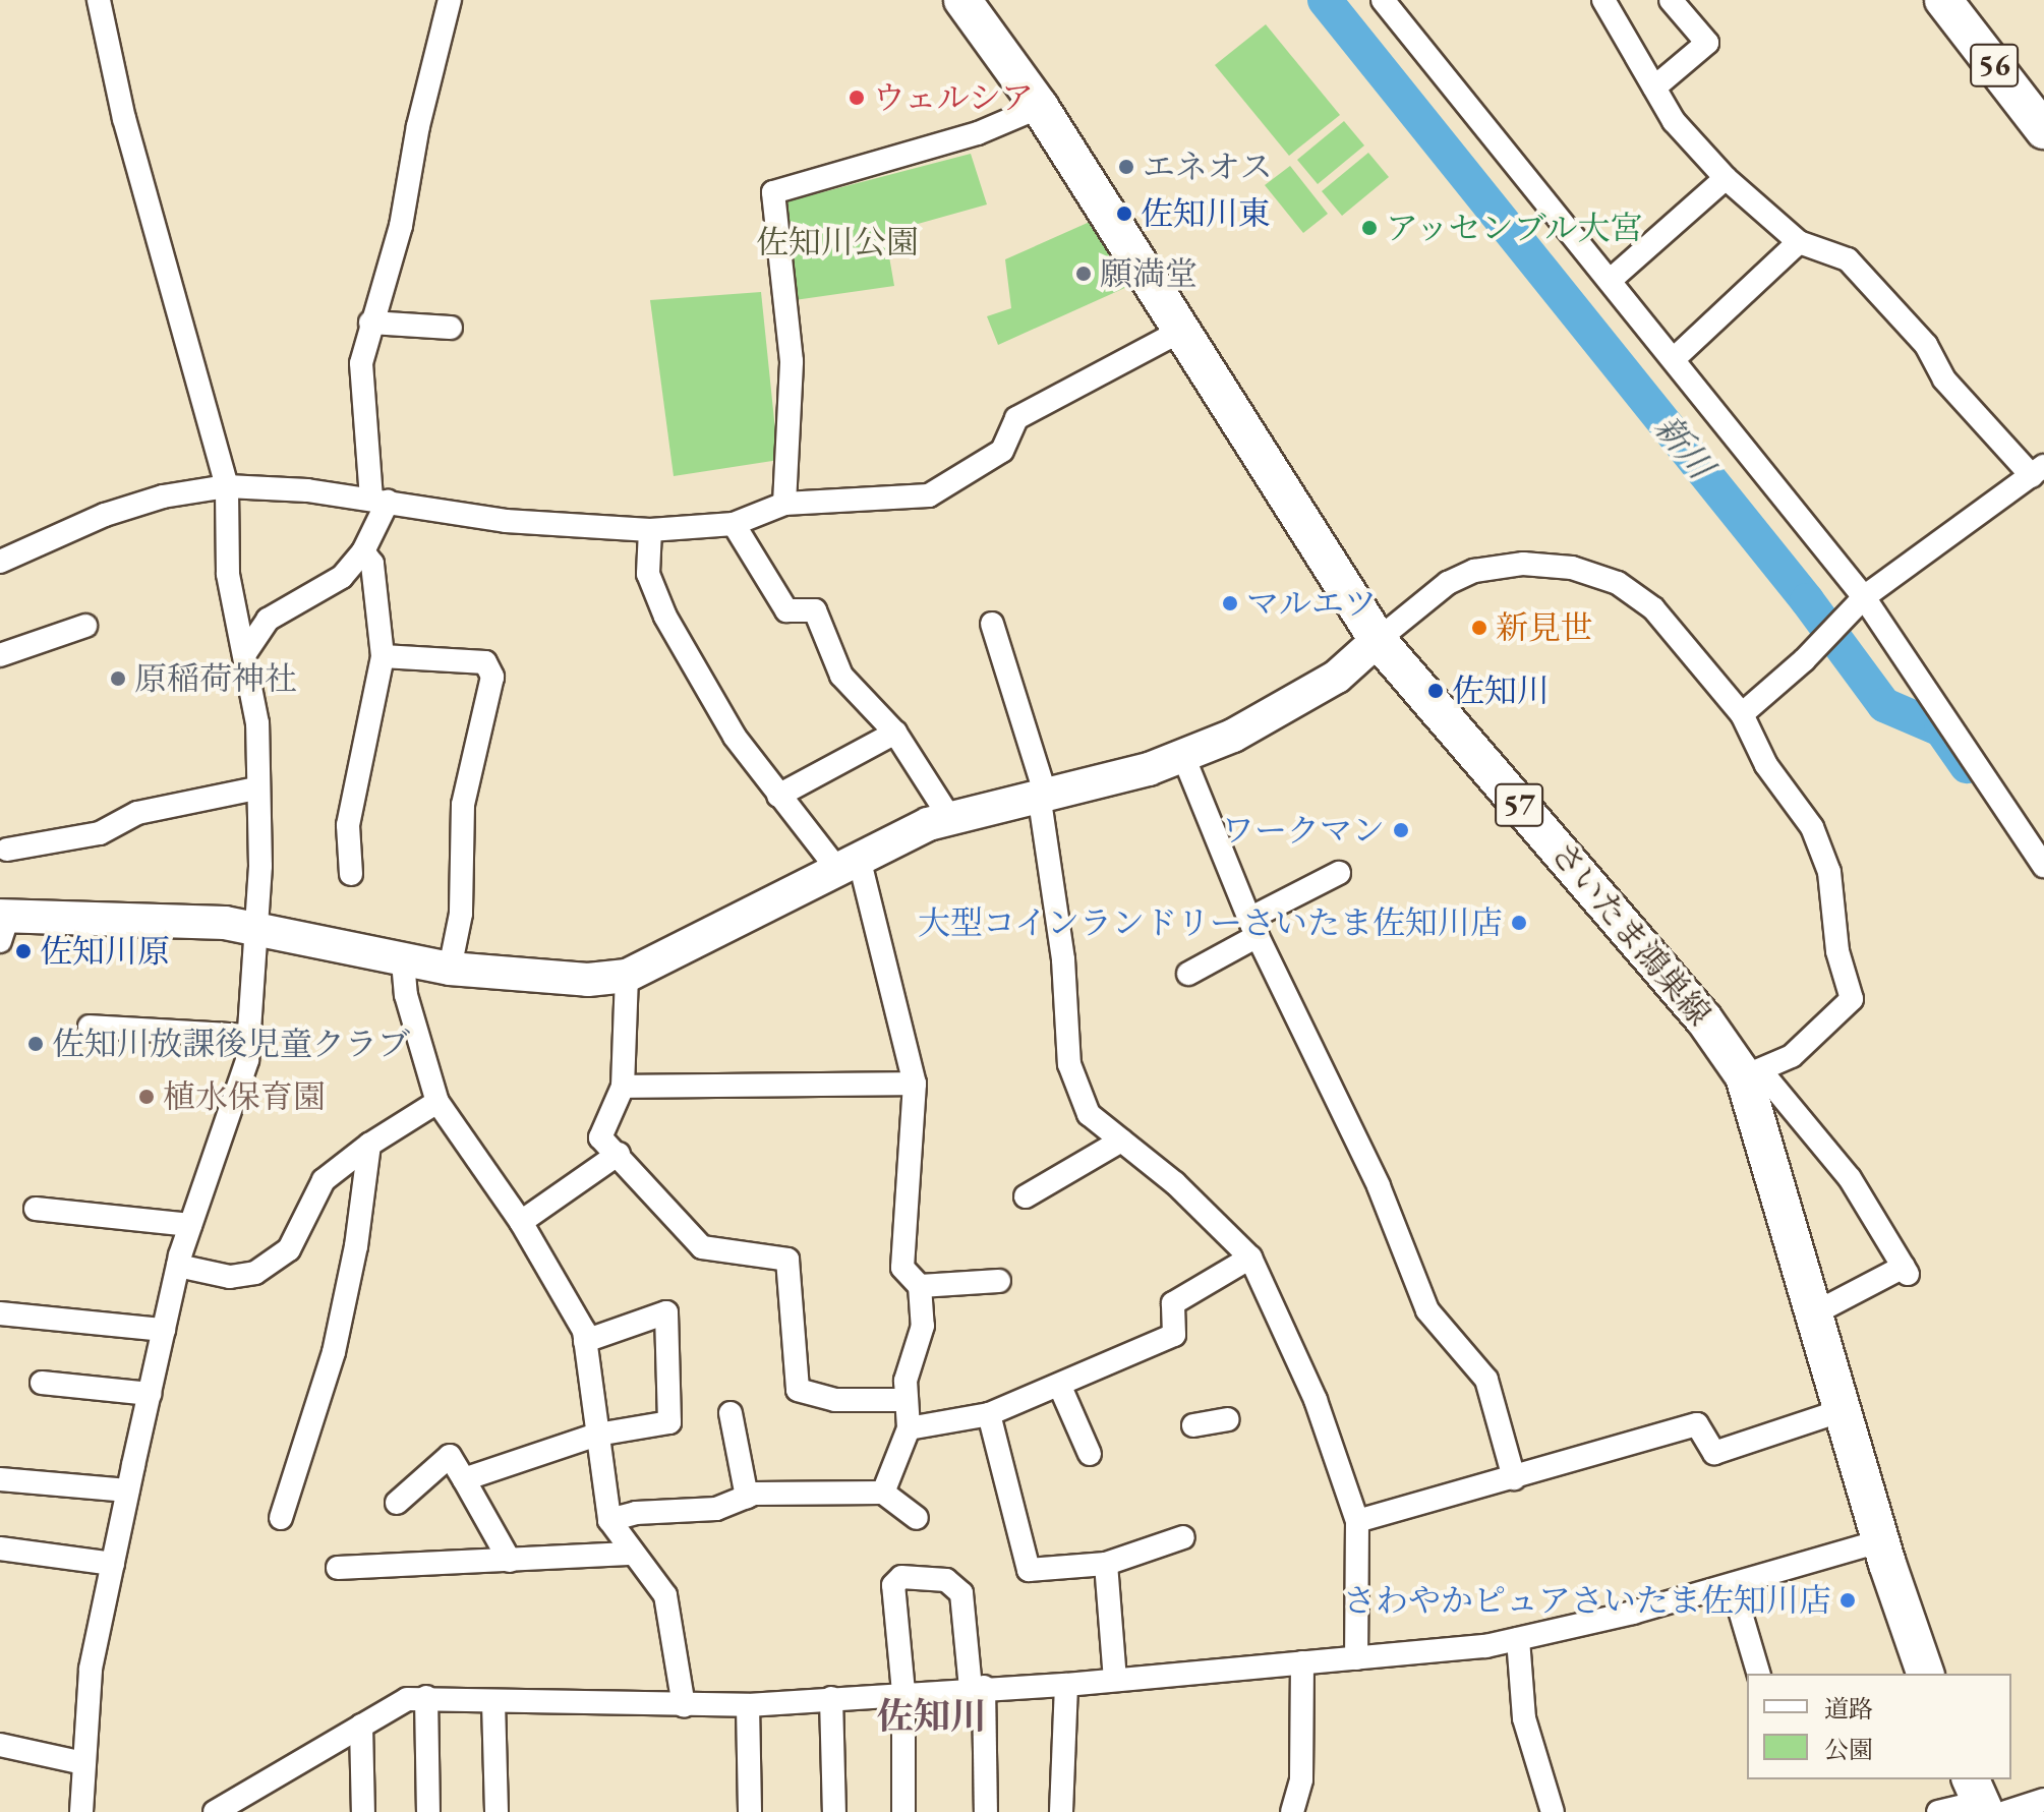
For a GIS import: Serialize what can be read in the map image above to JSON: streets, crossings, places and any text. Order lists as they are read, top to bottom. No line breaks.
{"streets":{"main road":["56","57","さいたま鴻巣線"]},"districts":["佐知川"],"water":["新川"],"parks":["佐知川公園"],"places":["ウェルシア","エネオス","佐知川東","アッセンブル大宮","願満堂","マルエツ","新見世","原稲荷神社","佐知川","ワークマン","大型コインランドリーさいたま佐知川店","佐知川原","佐知川放課後児童クラブ","植水保育園","さわやかピュアさいたま佐知川店"],"legend":["道路","公園"]}
